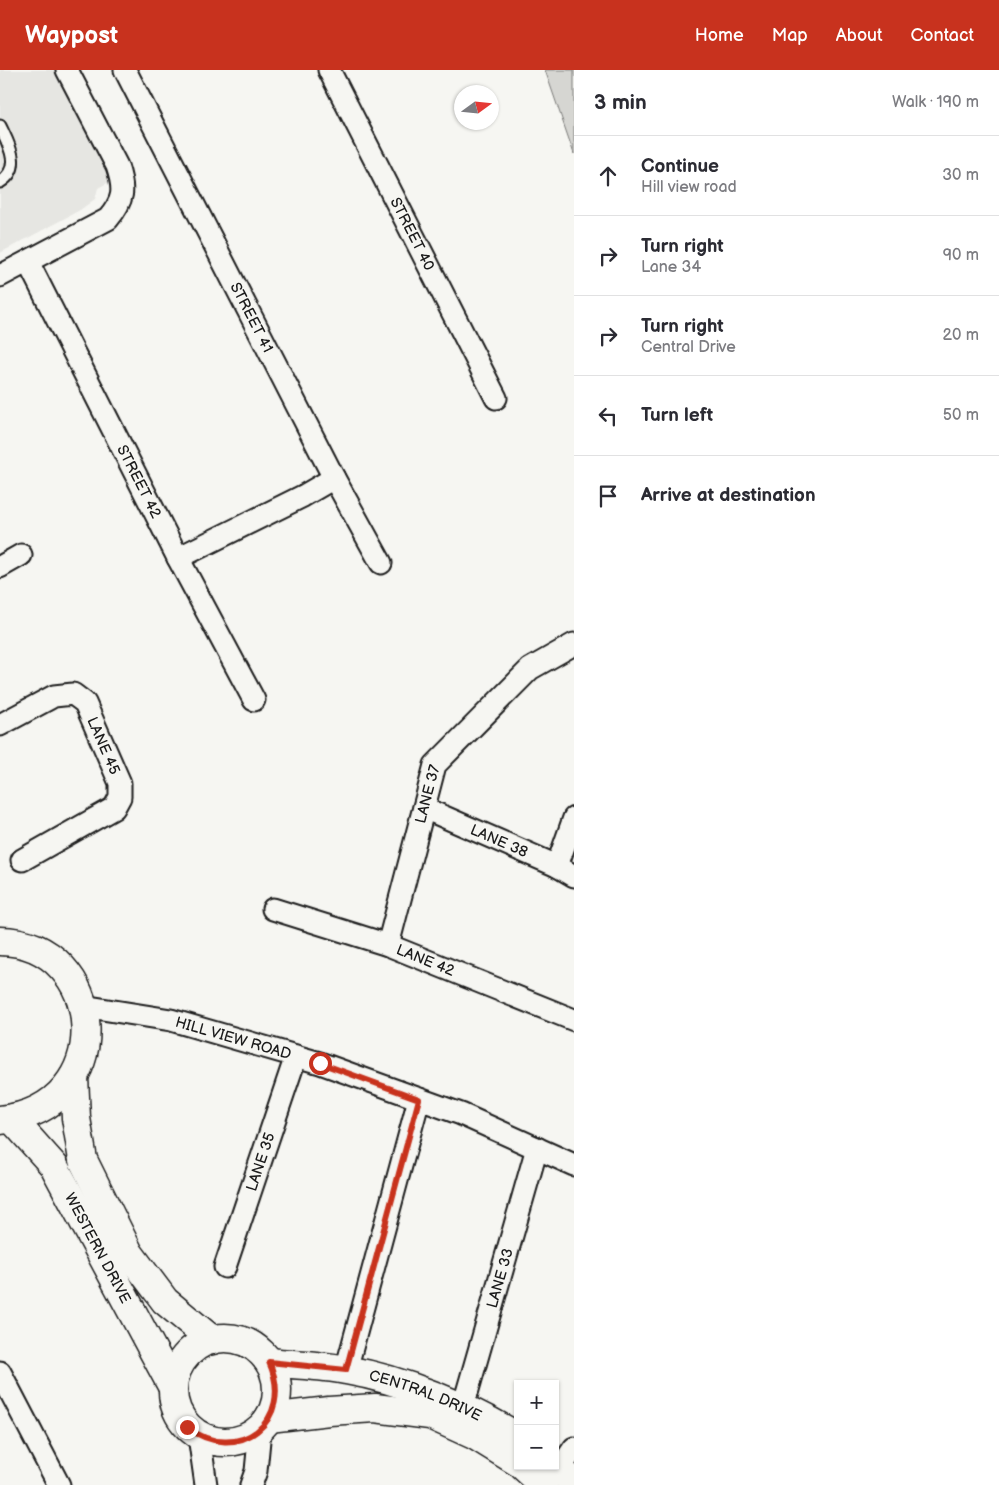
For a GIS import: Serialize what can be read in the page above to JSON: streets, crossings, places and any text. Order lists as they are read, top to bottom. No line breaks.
{"streets":{"street":["STREET 40","STREET 41","STREET 42","LANE 45","LANE 37","LANE 38","LANE 42","HILL VIEW ROAD","LANE 35","WESTERN DRIVE","LANE 33","CENTRAL DRIVE"]},"crossings":[["LANE 37","LANE 38"],["LANE 37","LANE 42"],["HILL VIEW ROAD","LANE 35"],["HILL VIEW ROAD","LANE 33"],["WESTERN DRIVE","CENTRAL DRIVE"],["LANE 33","CENTRAL DRIVE"]],"north":"right","page":{"header":"Waypost","nav":["Home","Map","About","Contact"],"heading":["3 min","Walk · 190 m"],"list":[["Continue","Hill view road","30 m"],["Turn right","Lane 34","90 m"],["Turn right","Central Drive","20 m"],["Turn left","50 m"],"Arrive at destination"],"map_buttons":["+","−"]}}
